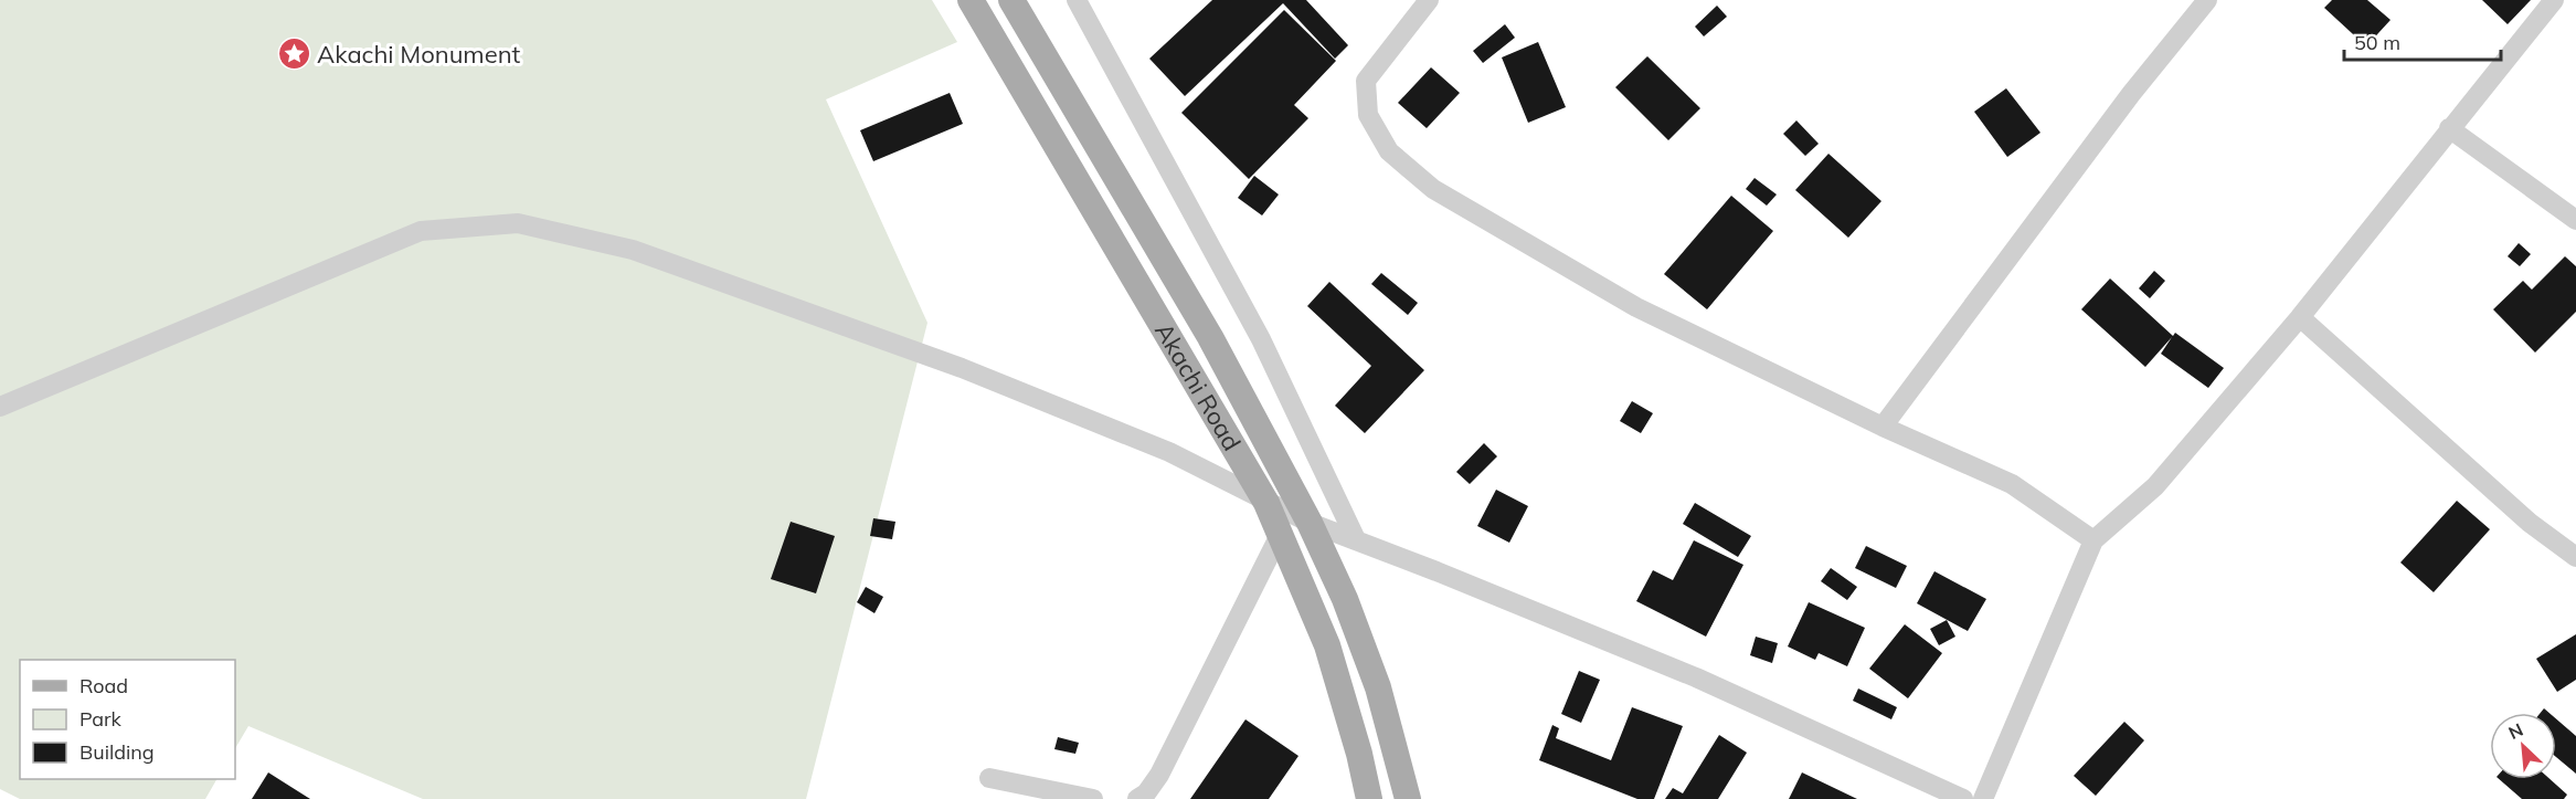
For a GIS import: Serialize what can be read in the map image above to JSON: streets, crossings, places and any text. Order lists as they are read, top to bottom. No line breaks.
{"streets":{"main road":["Akachi Road"]},"places":{"place":["Akachi Monument"]},"legend":["Road","Park","Building"],"scale_bar":"50 m","north":"top left"}
